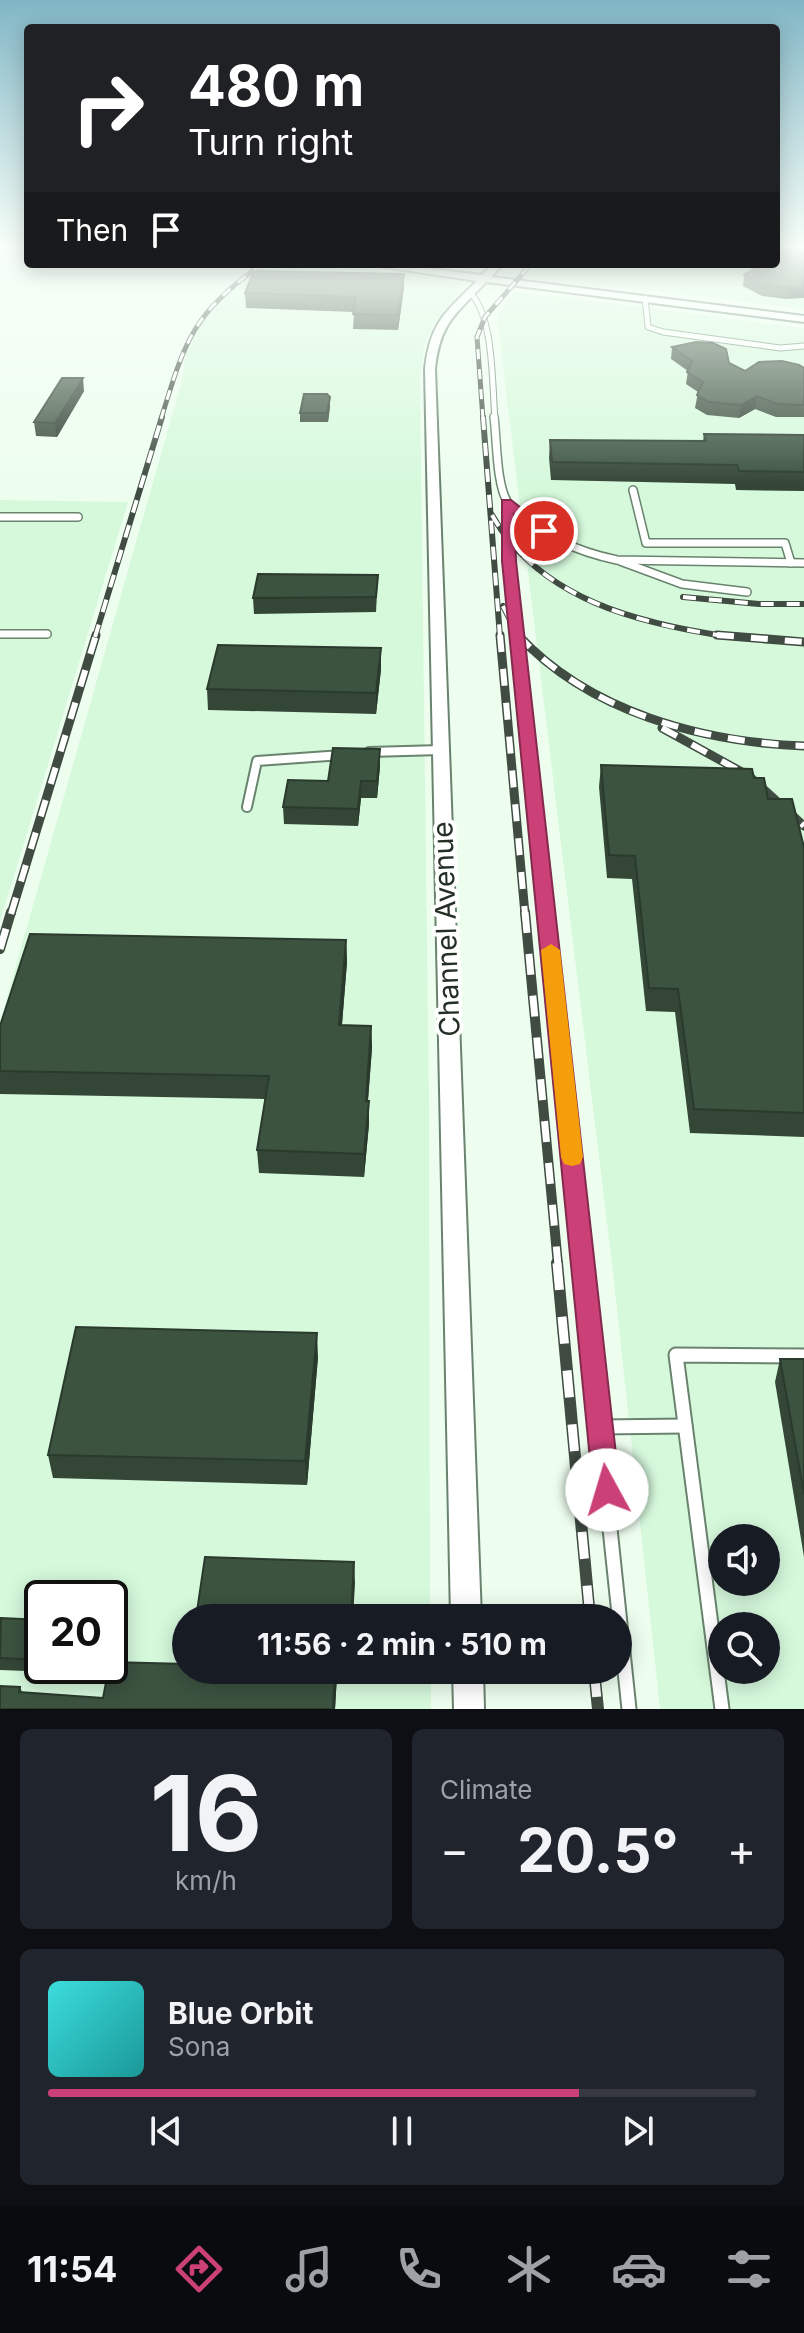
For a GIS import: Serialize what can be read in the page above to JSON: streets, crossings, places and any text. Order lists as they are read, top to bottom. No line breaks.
{"streets":{"street":["Channel Avenue"]},"page":{"turn":["480 m","Turn right"],"then":"Then","limit":"20","trip":"11:56 · 2 min · 510 m","tile":[["16","km/h"],"Climate"],"heat":["−","20.5°","+"],"song":["Blue Orbit","Sona"],"tabs":"11:54"}}
